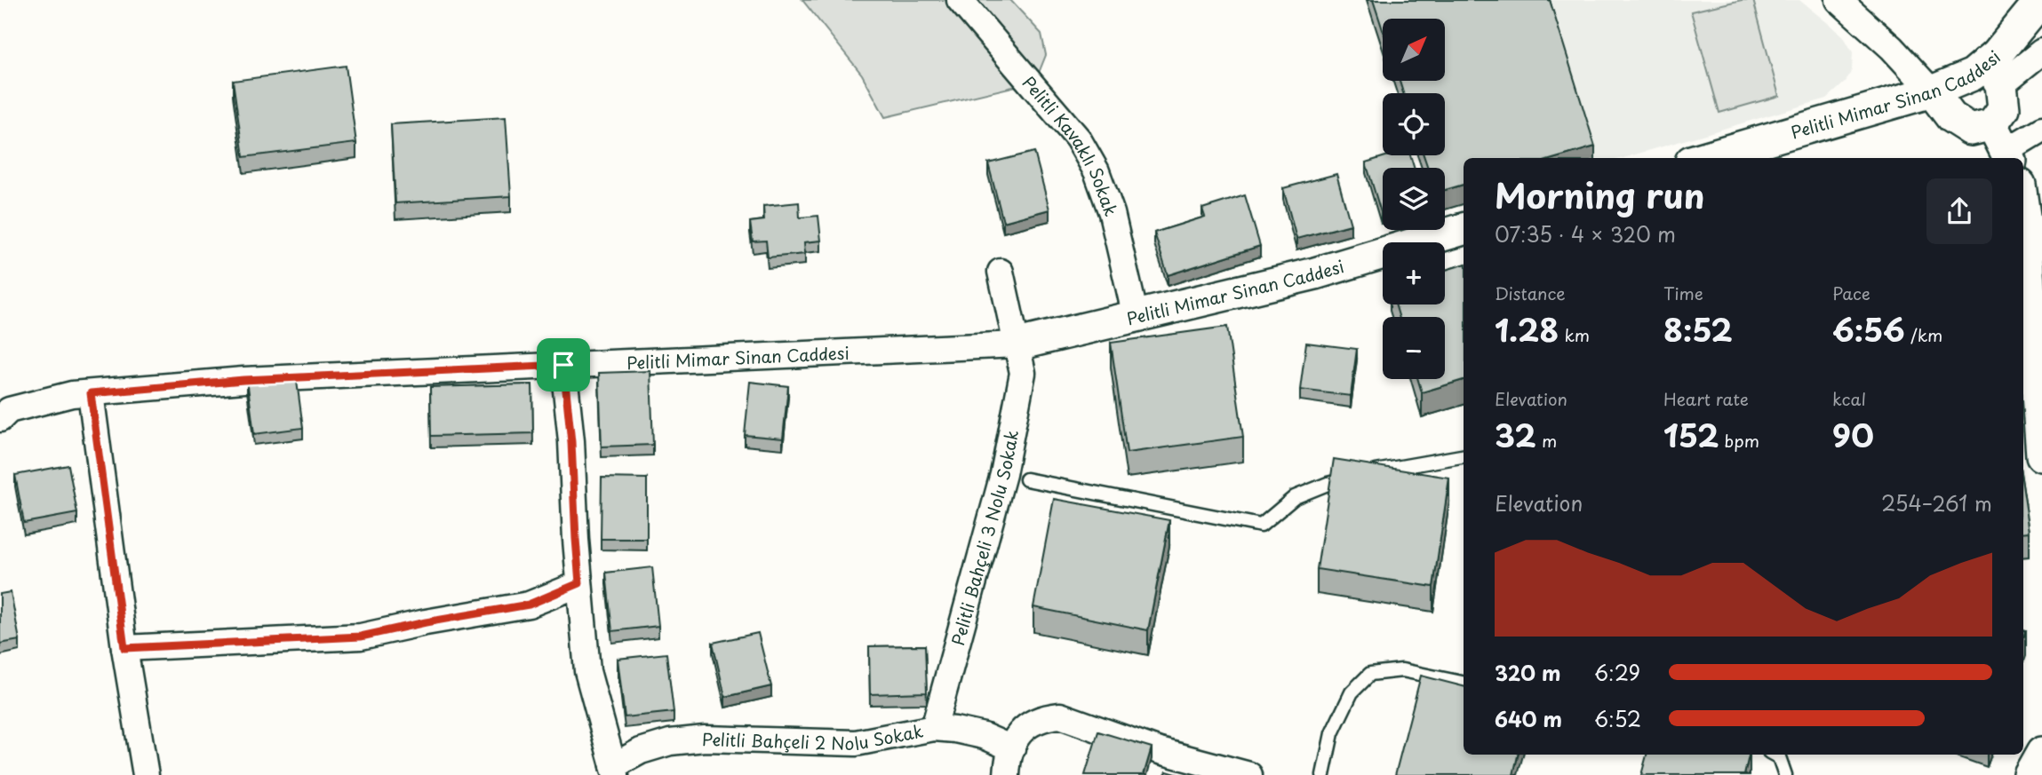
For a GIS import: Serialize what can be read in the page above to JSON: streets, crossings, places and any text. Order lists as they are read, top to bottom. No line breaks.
{"streets":{"street":["Pelitli Mimar Sinan Caddesi","Pelitli Kavaklı Sokak","Pelitli Bahçeli 3 Nolu Sokak","Pelitli Bahçeli 2 Nolu Sokak"]},"crossings":[["Pelitli Mimar Sinan Caddesi","Pelitli Kavaklı Sokak"],["Pelitli Mimar Sinan Caddesi","Pelitli Bahçeli 3 Nolu Sokak"],["Pelitli Bahçeli 3 Nolu Sokak","Pelitli Bahçeli 2 Nolu Sokak"]],"north":"top right","page":{"map_buttons":["+","−"],"heading":["Morning run","07:35 · 4 × 320 m"],"stats":[["Distance","1.28 km"],["Time","8:52"],["Pace","6:56 /km"],["Elevation","32 m"],["Heart rate","152 bpm"],["kcal","90"]],"chart":["Elevation","254–261 m"],"list":[{"name":"320 m","note":"6:29"},{"name":"640 m","note":"6:52"}]}}
